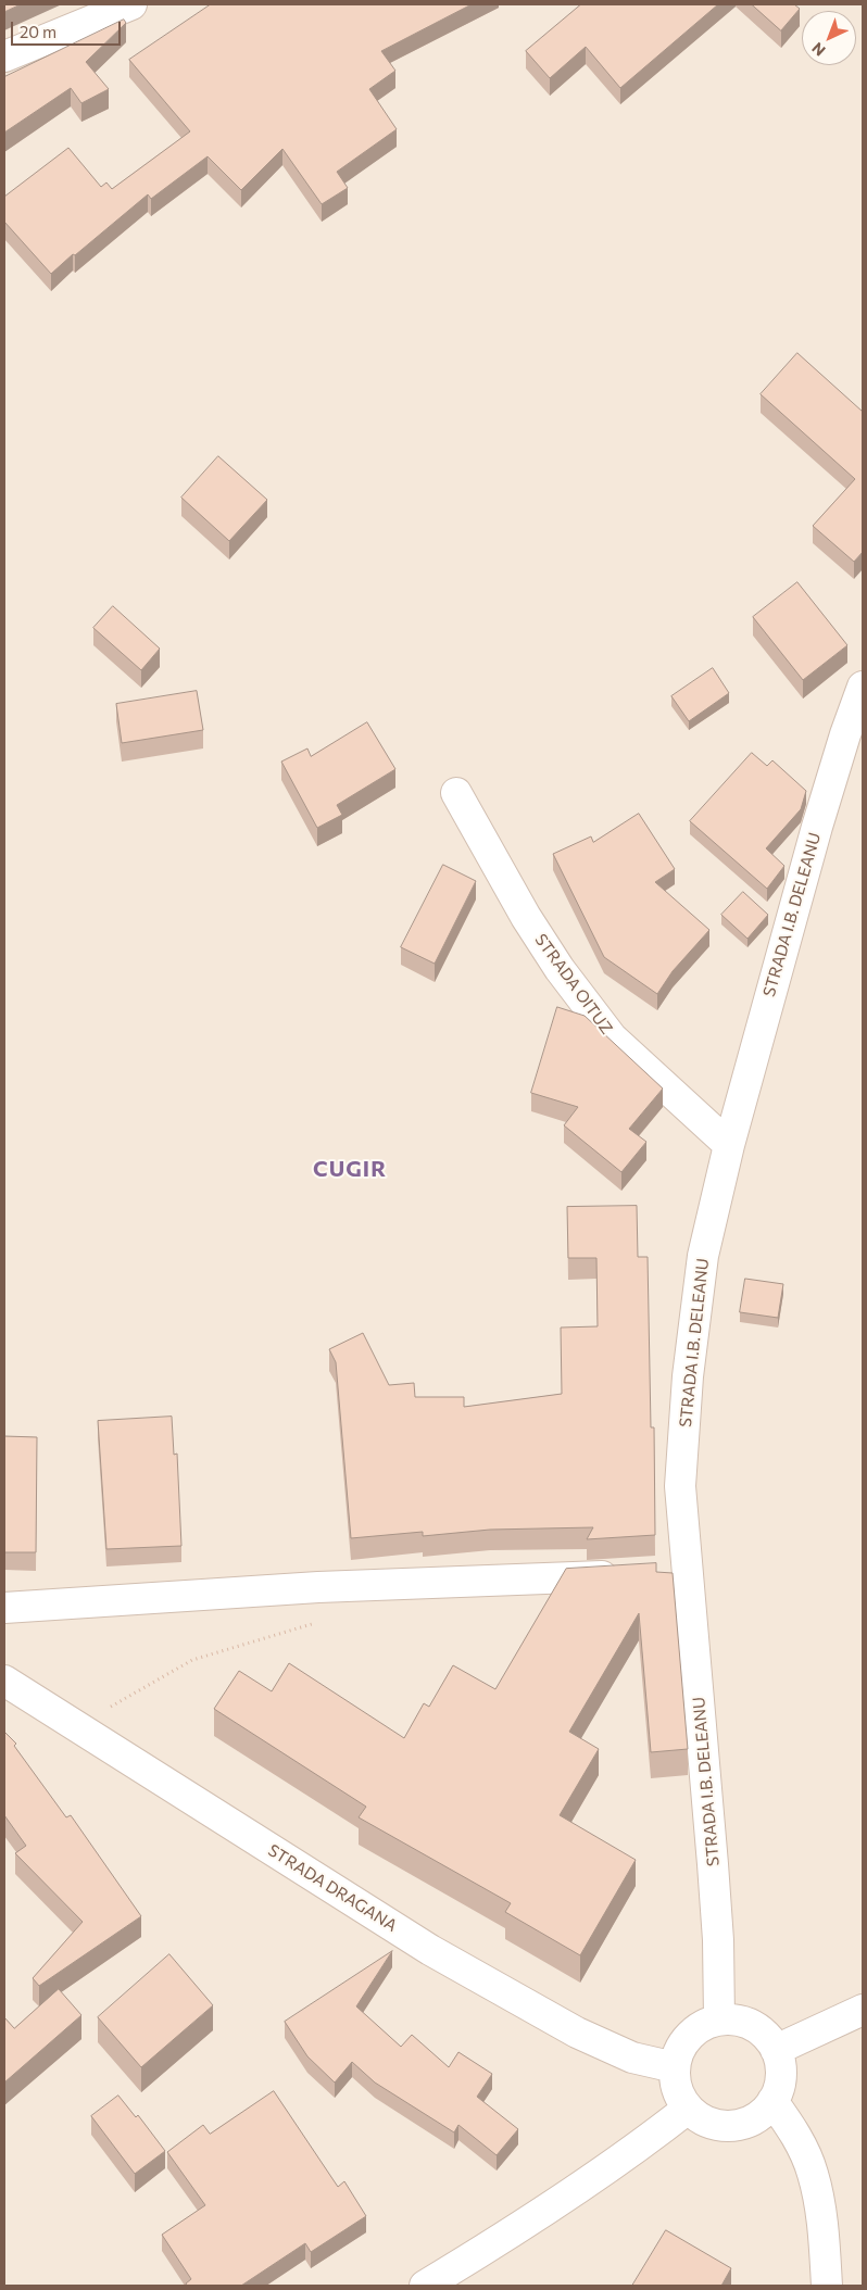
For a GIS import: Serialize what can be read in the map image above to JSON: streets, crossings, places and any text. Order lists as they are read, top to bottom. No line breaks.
{"streets":{"street":["STRADA I.B. DELEANU","STRADA OITUZ","STRADA DRAGANA"]},"crossings":[["STRADA I.B. DELEANU","STRADA OITUZ"],["STRADA I.B. DELEANU","STRADA DRAGANA"]],"districts":["CUGIR"],"scale_bar":"20 m","north":"bottom left"}
